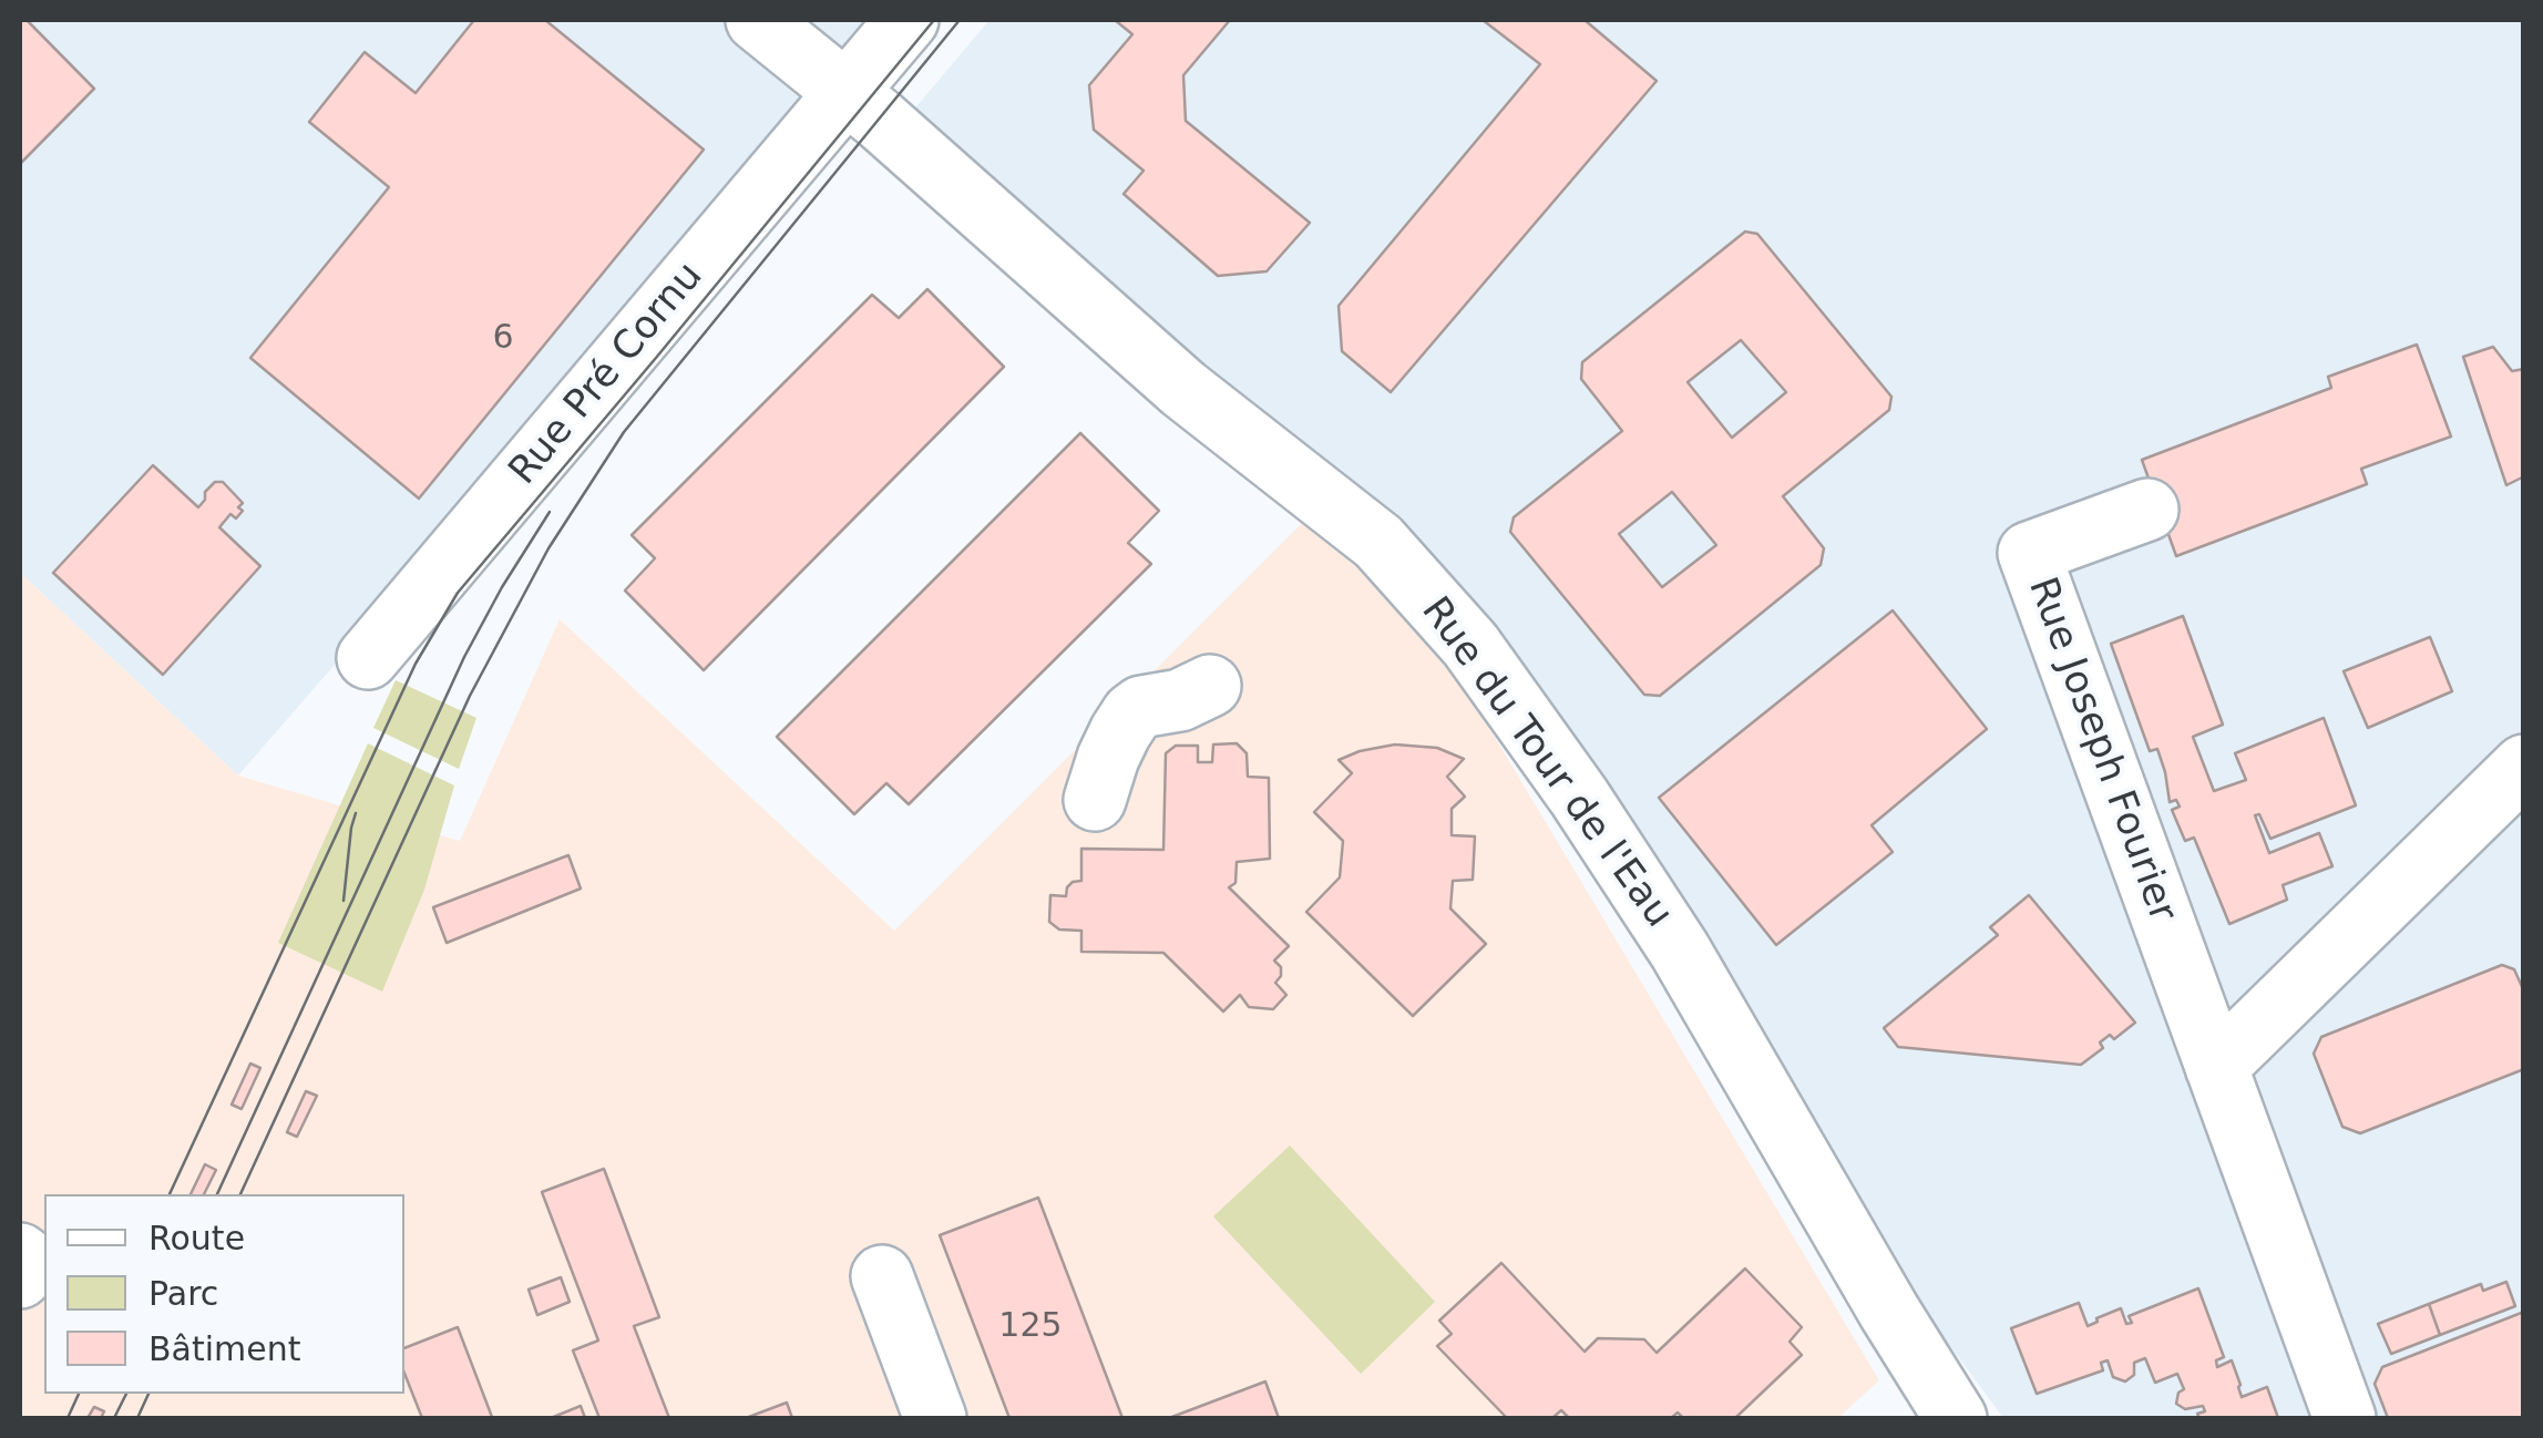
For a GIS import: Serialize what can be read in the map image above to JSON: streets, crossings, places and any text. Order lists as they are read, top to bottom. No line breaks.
{"streets":{"street":["Rue Pré Cornu","Rue Joseph Fourier","Rue du Tour de l'Eau"]},"crossings":[["Rue Pré Cornu","Rue du Tour de l'Eau"]],"house_numbers":["6","125"],"legend":["Route","Parc","Bâtiment"]}
